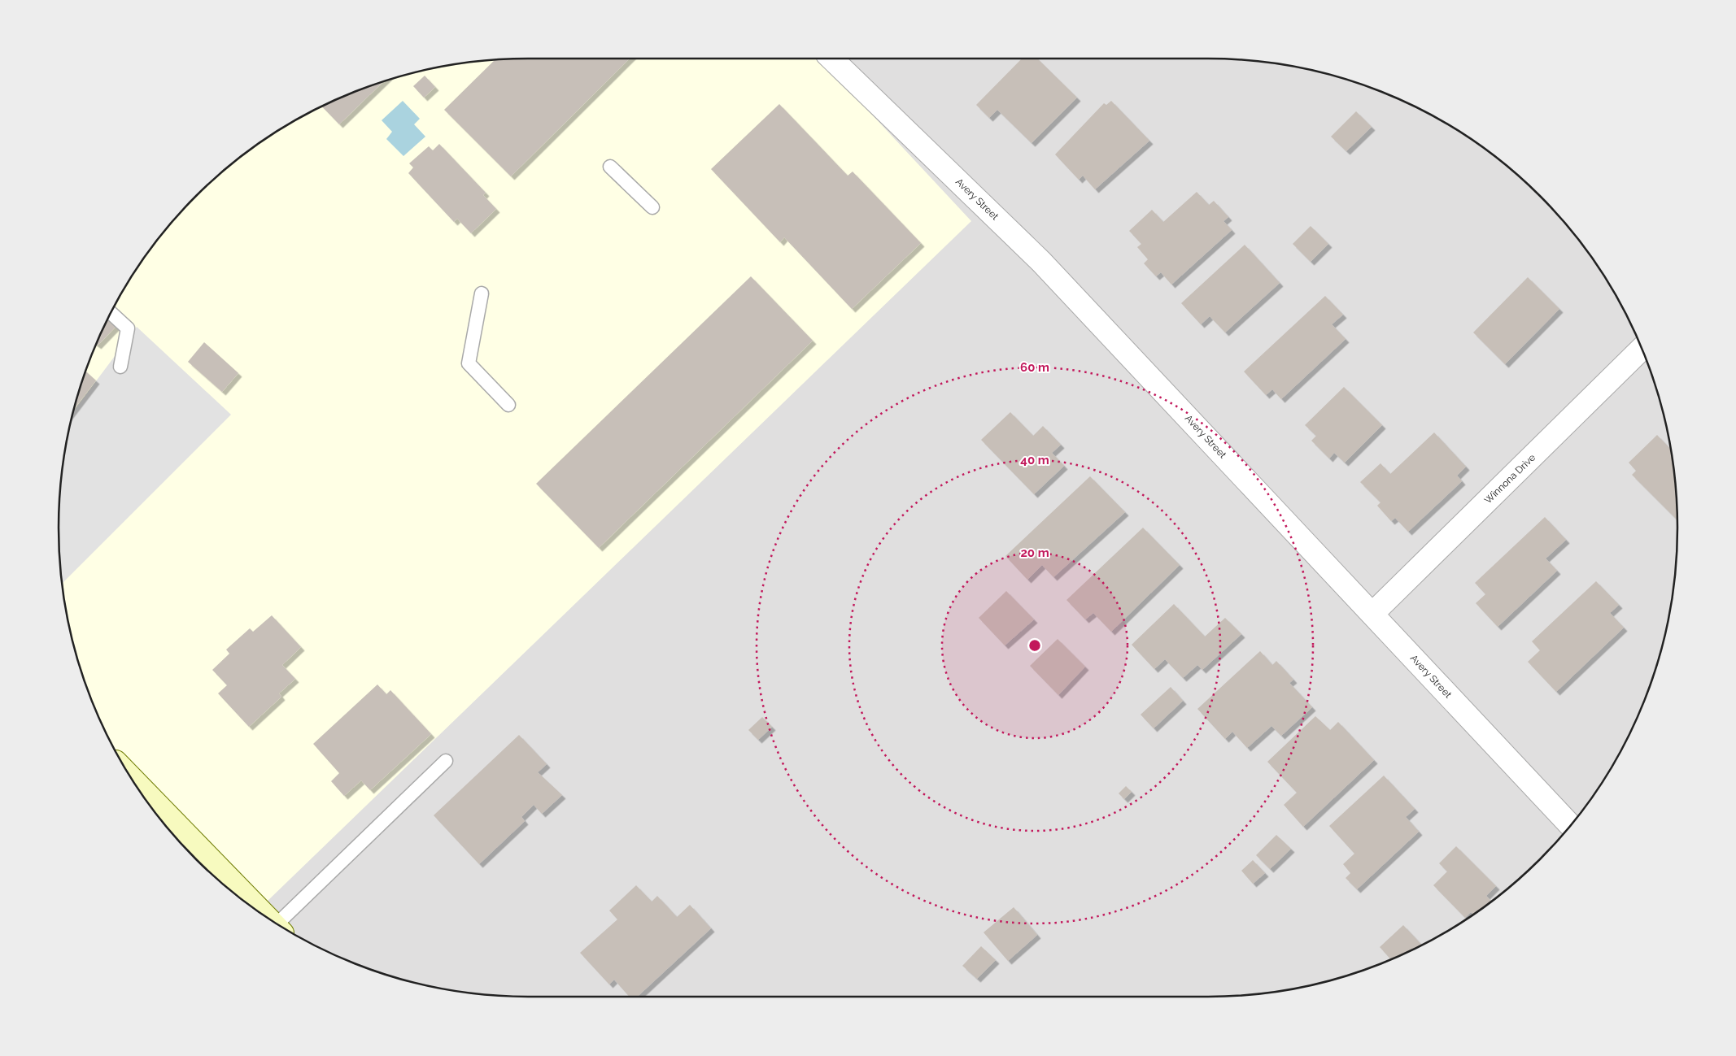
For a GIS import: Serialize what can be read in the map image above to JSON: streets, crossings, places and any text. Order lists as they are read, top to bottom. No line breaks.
{"streets":{"street":["Avery Street","Winnona Drive"]},"crossings":[["Avery Street","Winnona Drive"]],"rings":["60 m","40 m","20 m"]}
